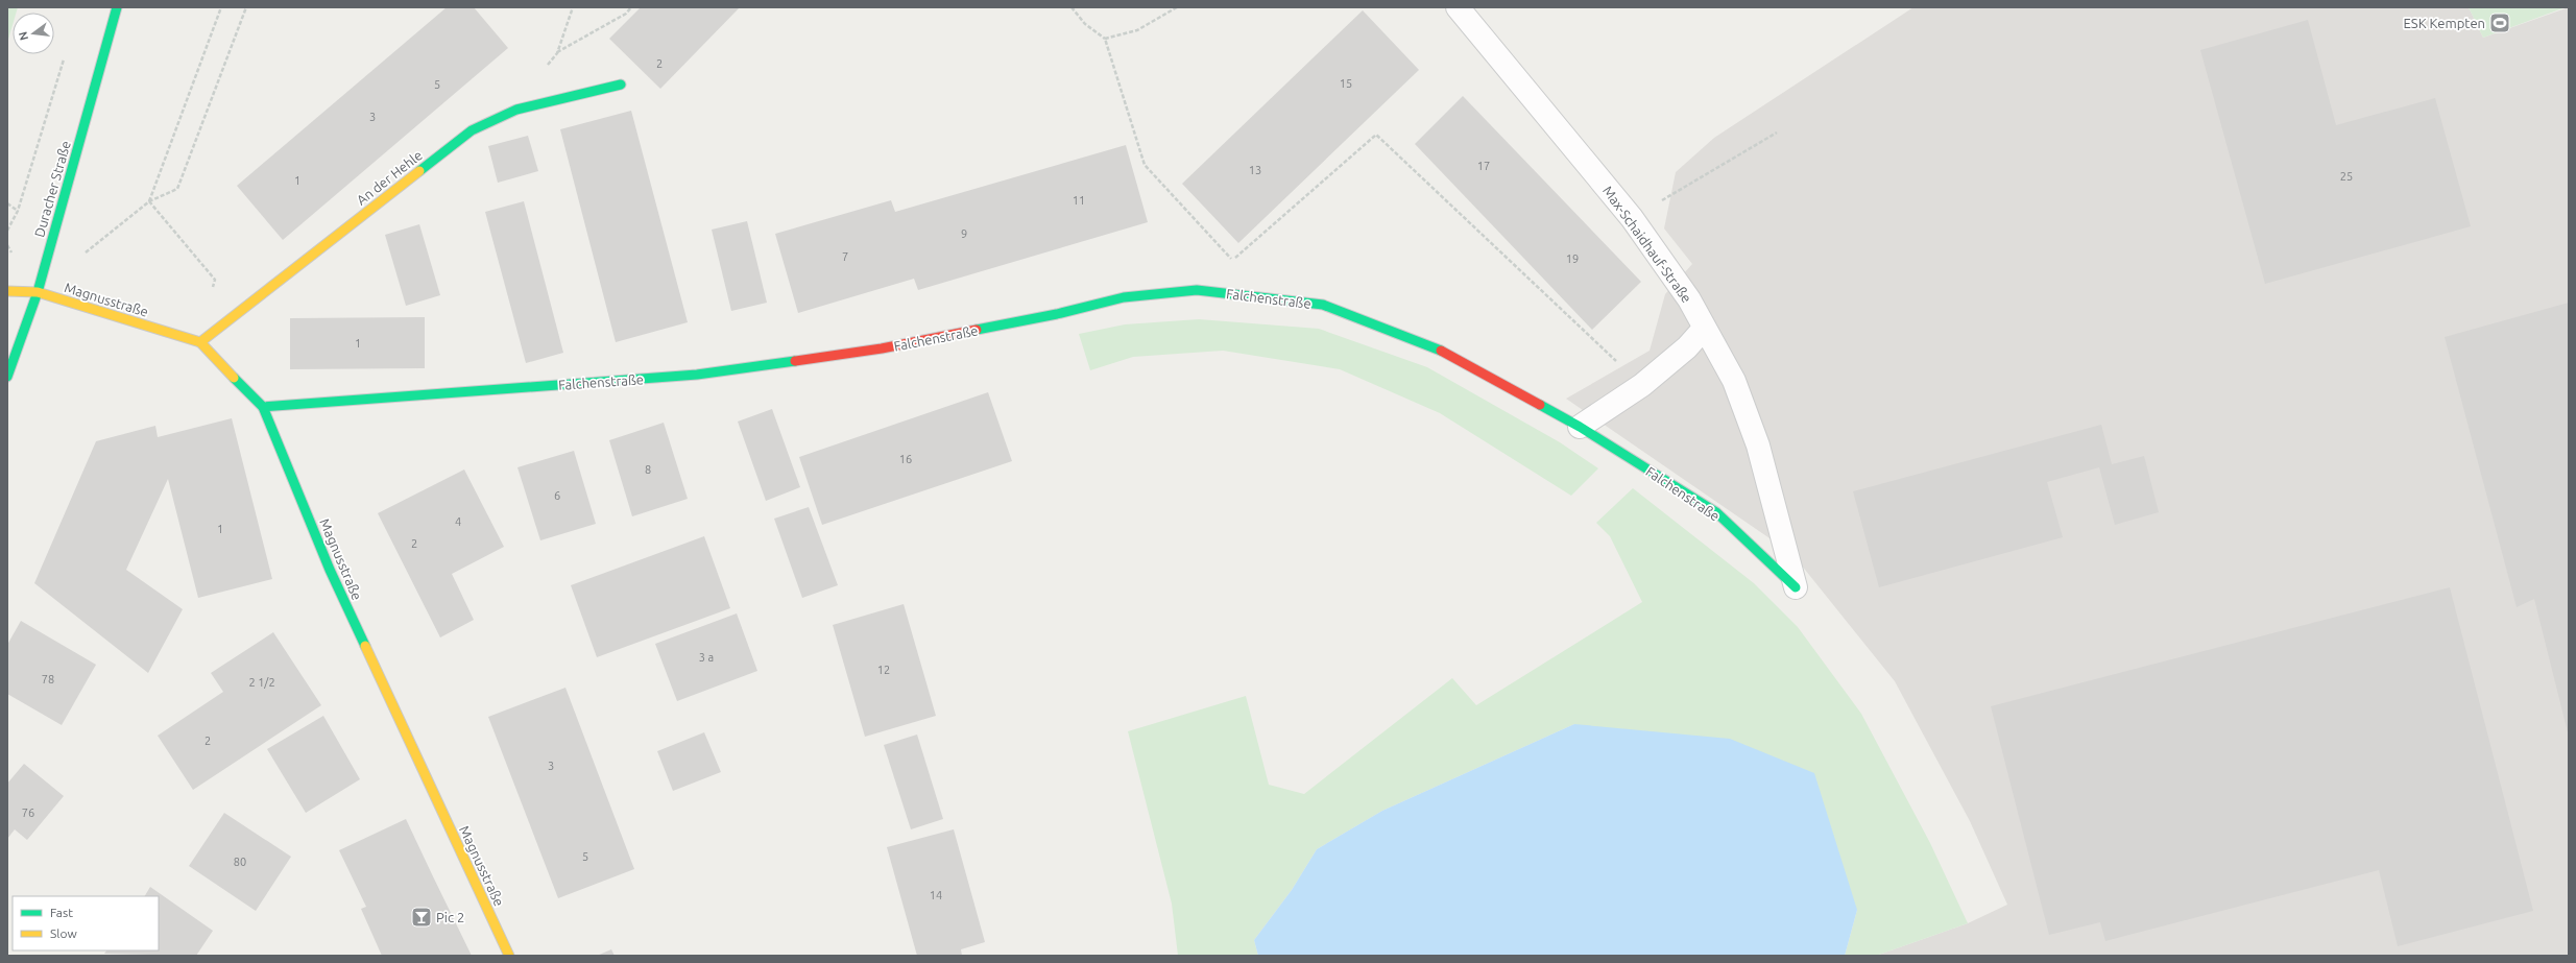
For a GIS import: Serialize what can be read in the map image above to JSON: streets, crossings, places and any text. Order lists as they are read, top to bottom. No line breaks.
{"streets":{"street":["An der Hehle","Duracher Straße","Max-Schaidhauf-Straße","Falchenstraße","Magnusstraße"]},"crossings":[["An der Hehle","Magnusstraße"],["Duracher Straße","Magnusstraße"],["Max-Schaidhauf-Straße","Falchenstraße"],["Falchenstraße","Magnusstraße"]],"places":{"sports":["ESK Kempten"],"bar":["Pic 2"]},"house_numbers":["2","15","5","3","17","13","25","1","11","9","7","19","1","16","8","6","4","1","2","3 a","12","78","2 1/2","2","3","76","5","80","14"],"legend":["Fast","Slow"],"north":"left"}
